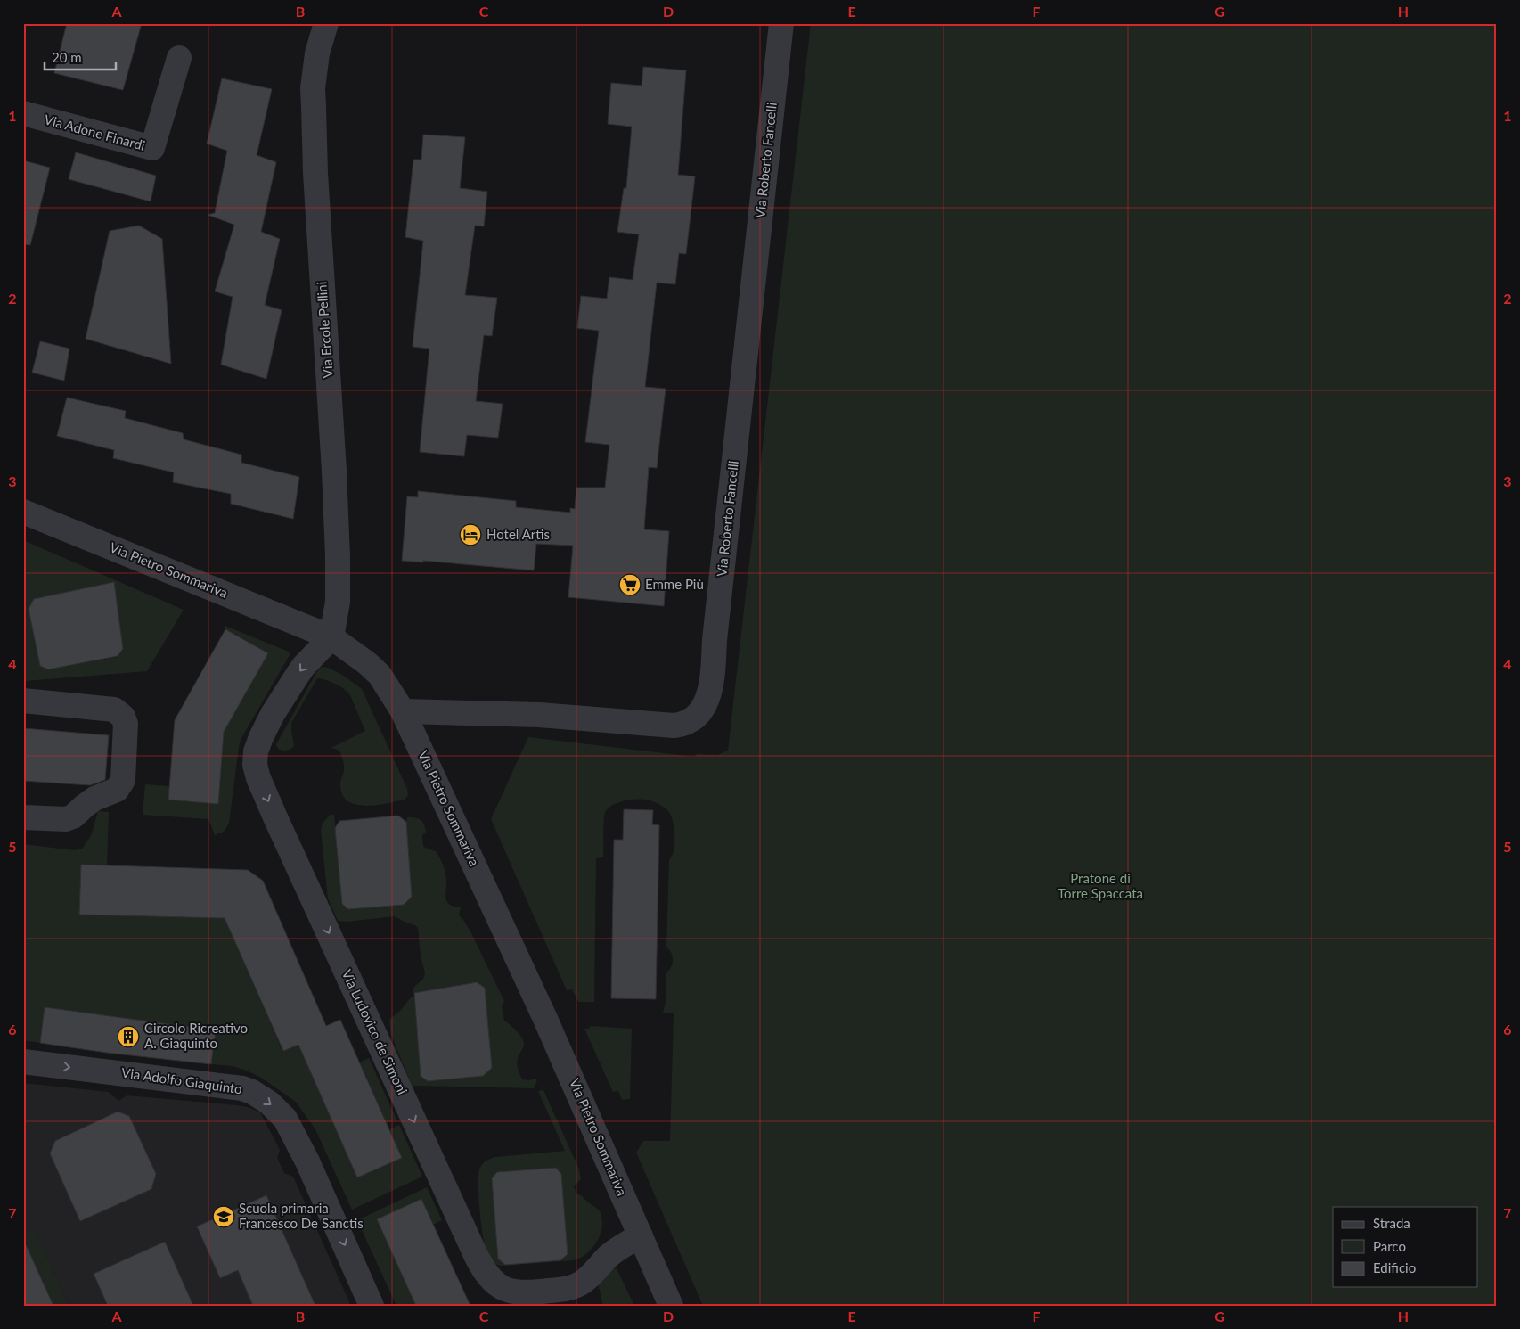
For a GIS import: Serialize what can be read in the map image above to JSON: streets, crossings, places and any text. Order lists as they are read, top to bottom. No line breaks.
{"streets":{"street":["Via Adone Finardi","Via Roberto Fancelli","Via Ercole Pellini","Via Pietro Sommariva","Via Ludovico de Simoni","Via Adolfo Giaquinto"]},"crossings":[["Via Roberto Fancelli","Via Pietro Sommariva"],["Via Ercole Pellini","Via Pietro Sommariva"],["Via Ercole Pellini","Via Ludovico de Simoni"],["Via Pietro Sommariva","Via Ludovico de Simoni"]],"one_way":["Via Adolfo Giaquinto"],"parks":["Pratone di Torre Spaccata"],"places":{"hotel":["Hotel Artis"],"supermarket":["Emme Più"],"building":["Circolo Ricreativo A. Giaquinto"],"school or university":["Scuola primaria Francesco De Sanctis"]},"legend":["Strada","Parco","Edificio"],"scale_bar":"20 m","grid":{"columns":["A","B","C","D","E","F","G","H"],"rows":["1","2","3","4","5","6","7"]}}
